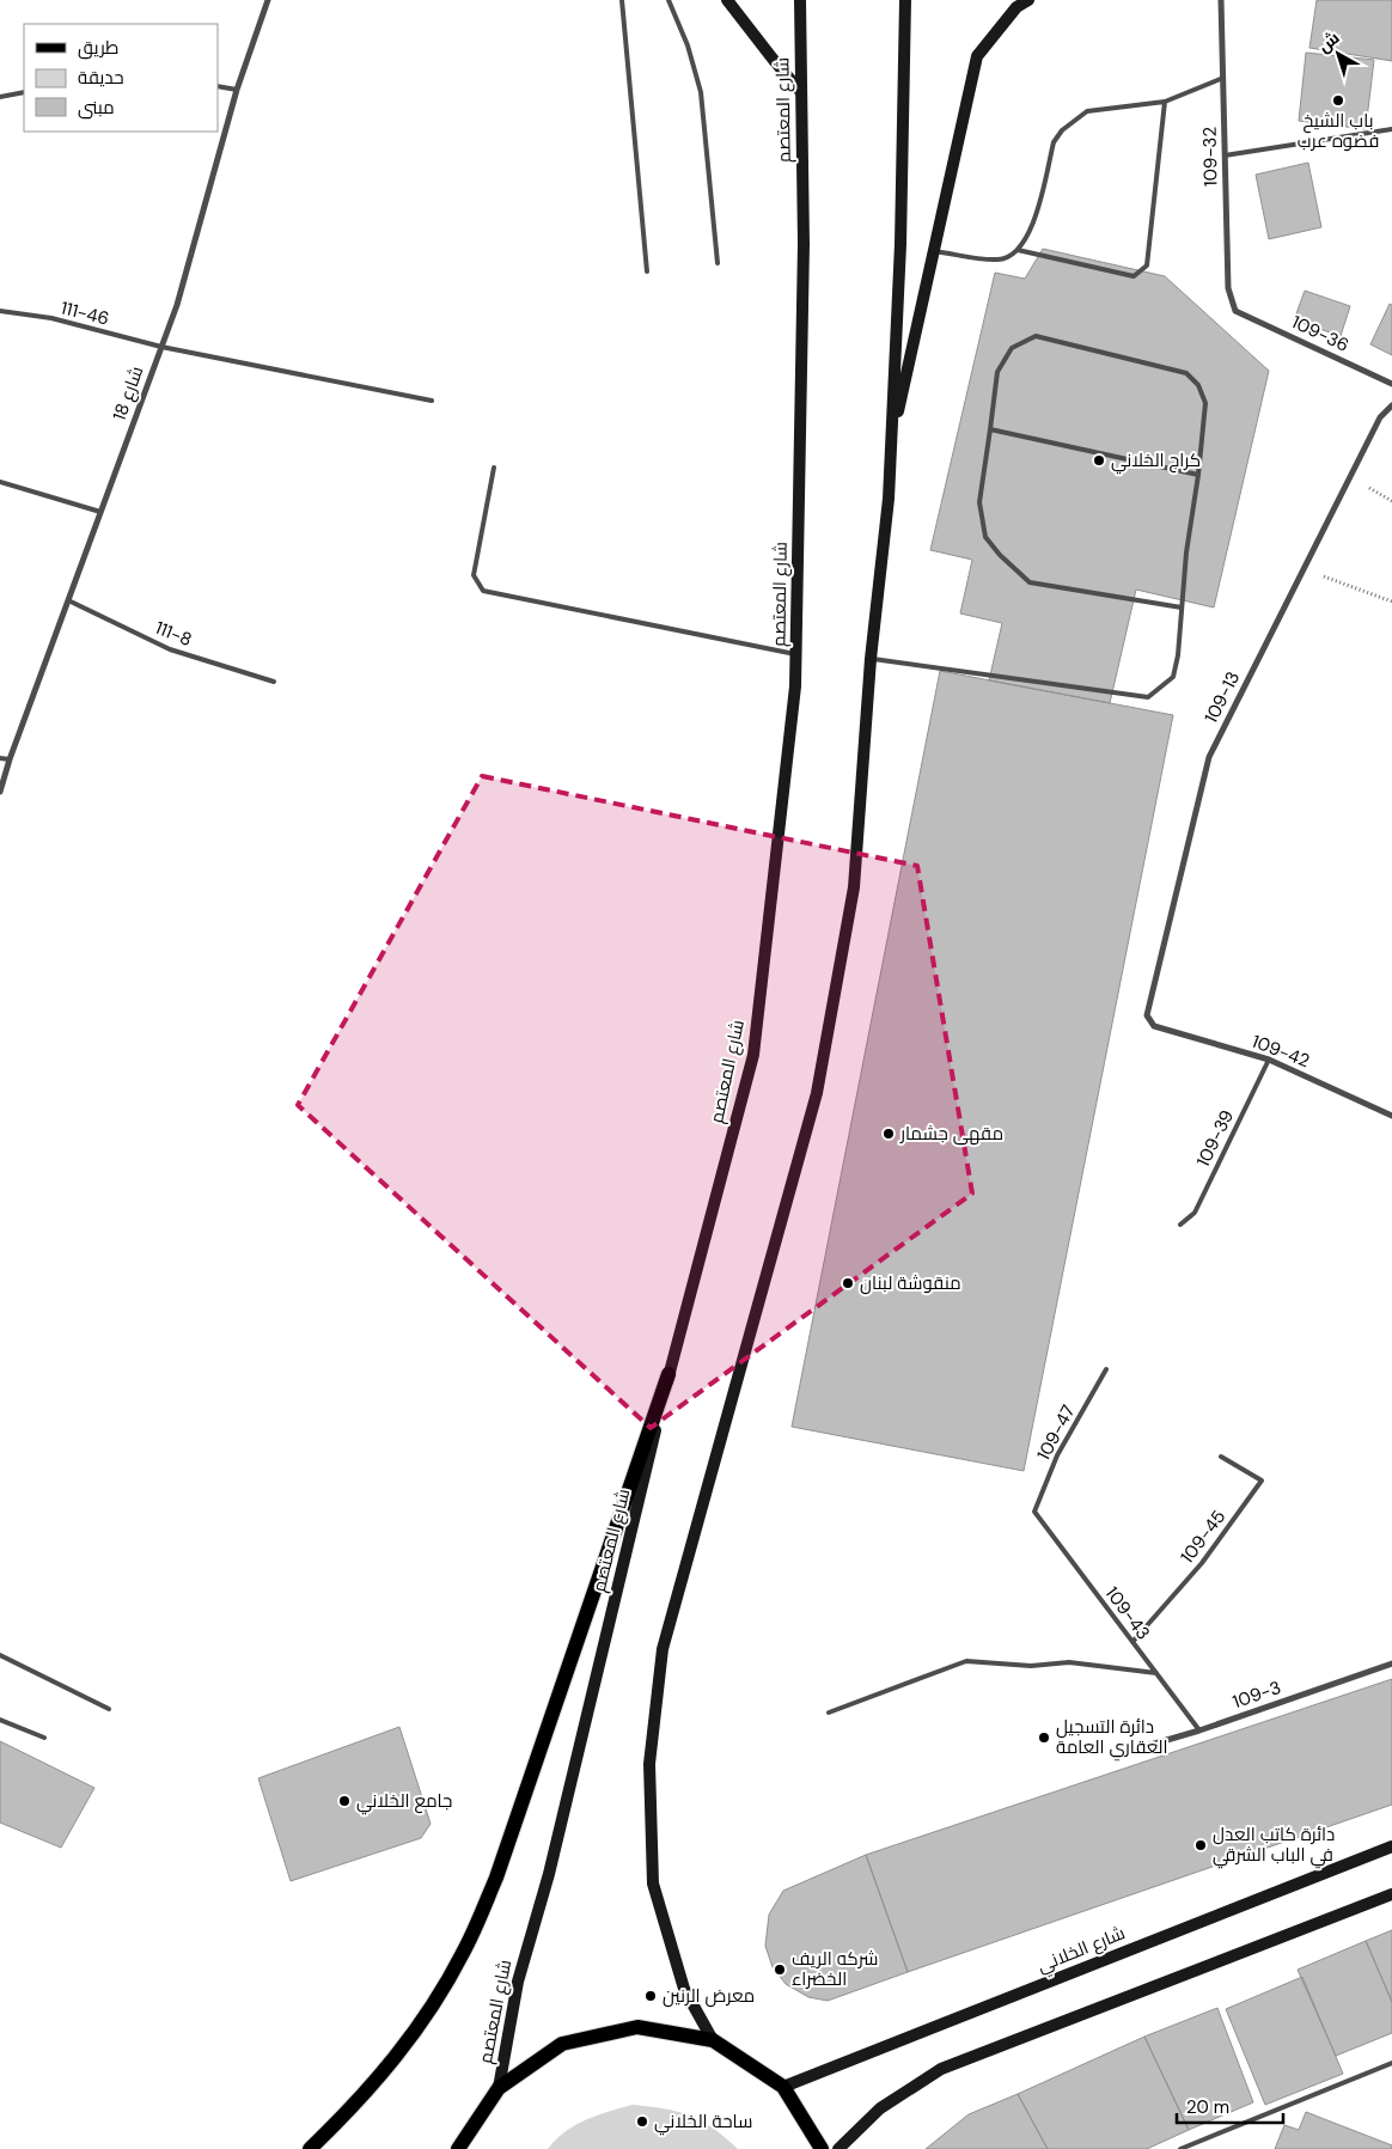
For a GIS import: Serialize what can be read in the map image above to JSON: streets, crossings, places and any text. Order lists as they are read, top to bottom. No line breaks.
{"streets":{"main road":["شارع المعتصم","شارع الخلاني"],"street":["109-32","109-36","شارع 18","109-13","109-42","109-3"],"lane":["111-46","111-8","109-39","109-47","109-45","109-43"]},"crossings":[["109-32","109-36"],["111-46","شارع 18"],["شارع 18","111-8"],["109-13","109-42"],["109-42","109-39"],["109-47","109-43"],["109-45","109-43"],["109-43","109-3"]],"places":["باب الشيخ فضوه عرب","كراج الخلاني","مقهى جشمار","منقوشة لبنان","دائرة التسجيل العقاري العامة","جامع الخلاني","دائرة كاتب العدل في الباب الشرقي","شركه الريف الخضراء","معرض الرنين","ساحة الخلاني"],"legend":["طريق","حديقة","مبنى"],"scale_bar":"20 m","north":"top left"}
